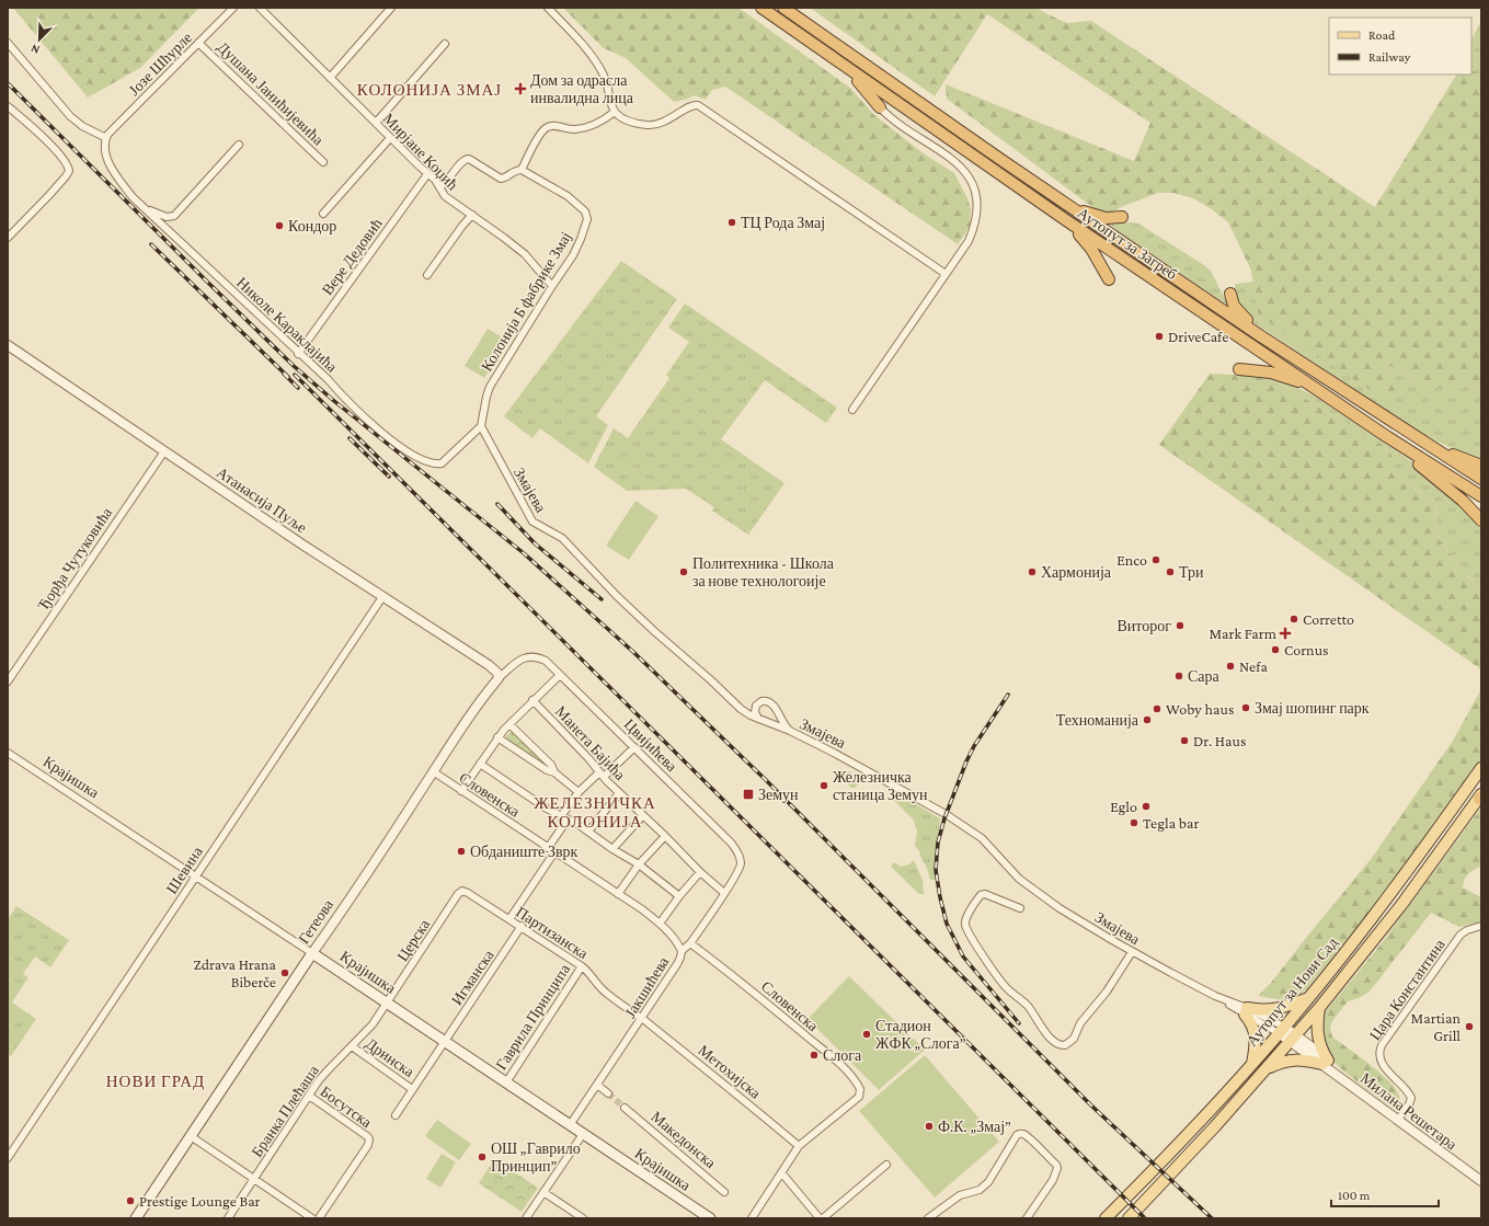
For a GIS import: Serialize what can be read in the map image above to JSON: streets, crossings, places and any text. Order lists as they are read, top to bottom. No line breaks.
{"streets":{"highway":["Аутопут за Загреб"],"main road":["Крајишка","Гетеова","Аутопут за Нови Сад"],"street":["Јозе Шћурле","Душана Јанићијевића","Мирјане Коџић","Вере Дедовић","Колонија Б фабрике Змај","Николе Караклајића","Змајева","Атанасија Пуље","Ђорђа Чутуковића","Манета Бајића","Цвијићева","Словенска","Шевина","Партизанска","Церска","Игманска","Јакшићева","Цара Константина","Гаврила Принципа","Дринска","Метохијска","Босутска","Бранка Плећаша","Милана Решетара","Македонска"]},"crossings":[["Јозе Шћурле","Душана Јанићијевића"],["Јозе Шћурле","Николе Караклајића"],["Мирјане Коџић","Вере Дедовић"],["Мирјане Коџић","Колонија Б фабрике Змај"],["Вере Дедовић","Николе Караклајића"],["Колонија Б фабрике Змај","Николе Караклајића"],["Колонија Б фабрике Змај","Змајева"],["Николе Караклајића","Змајева"],["Змајева","Аутопут за Нови Сад"],["Змајева","Милана Решетара"],["Атанасија Пуље","Ђорђа Чутуковића"],["Атанасија Пуље","Шевина"],["Атанасија Пуље","Гетеова"],["Манета Бајића","Јакшићева"],["Цвијићева","Гетеова"],["Цвијићева","Јакшићева"],["Крајишка","Шевина"],["Крајишка","Гетеова"],["Крајишка","Церска"],["Крајишка","Игманска"],["Крајишка","Јакшићева"],["Крајишка","Гаврила Принципа"],["Крајишка","Дринска"],["Крајишка","Бранка Плећаша"],["Словенска","Гетеова"],["Словенска","Јакшићева"],["Словенска","Метохијска"],["Партизанска","Церска"],["Партизанска","Игманска"],["Партизанска","Јакшићева"],["Партизанска","Гаврила Принципа"],["Партизанска","Метохијска"],["Церска","Бранка Плећаша"],["Игманска","Дринска"],["Јакшићева","Метохијска"],["Цара Константина","Милана Решетара"],["Аутопут за Нови Сад","Милана Решетара"],["Дринска","Бранка Плећаша"],["Босутска","Бранка Плећаша"]],"districts":["КОЛОНИЈА ЗМАЈ","ЖЕЛЕЗНИЧКА КОЛОНИЈА","НОВИ ГРАД"],"places":{"health":["Дом за одрасла инвалидна лица","Mark Farm"],"other":["ТЦ Рода Змај","Кондор","DriveCafe","Enco","Политехника - Школа за нове технологоије","Хармонија","Три","Corretto","Виторог","Cornus","Nefa","Сара","Змај шопинг парк","Woby haus","Техноманија","Dr. Haus","Железничка станица Земун","Eglo","Tegla bar","Обданиште Зврк","Zdrava Hrana Biberče","Martian Grill","Стадион ЖФК „Слога”","Слога","Ф.К. „Змај”","ОШ „Гаврило Принцип”","Prestige Lounge Bar"],"transit":["Земун"]},"legend":["Road","Railway"],"scale_bar":"100 m","north":"bottom left"}
